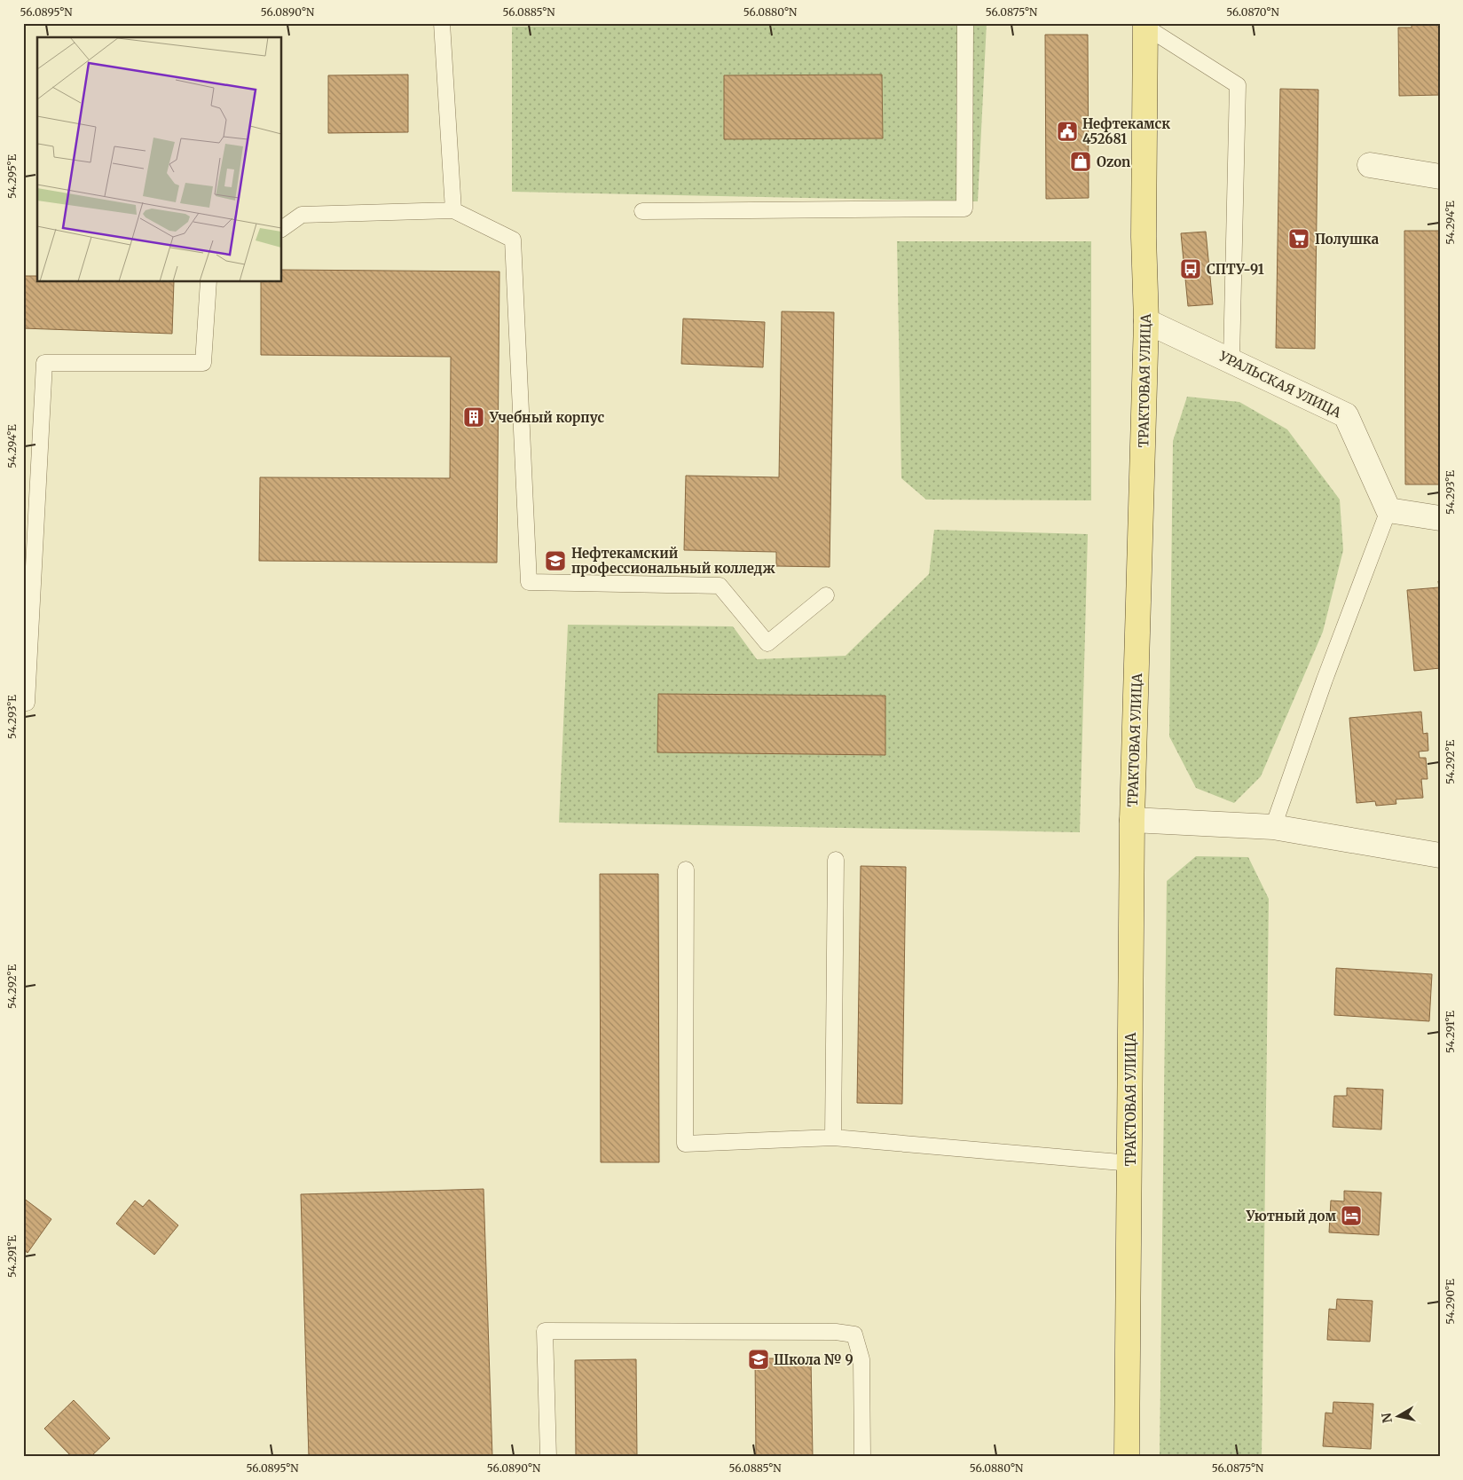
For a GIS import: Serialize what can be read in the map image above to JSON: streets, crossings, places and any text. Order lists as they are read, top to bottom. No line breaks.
{"streets":{"main road":["ТРАКТОВАЯ УЛИЦА"],"street":["УРАЛЬСКАЯ УЛИЦА"]},"crossings":[["ТРАКТОВАЯ УЛИЦА","УРАЛЬСКАЯ УЛИЦА"]],"places":{"public building":["Нефтекамск 452681"],"shop":["Ozon"],"supermarket":["Полушка"],"bus stop":["СПТУ-91"],"building":["Учебный корпус"],"school or university":["Нефтекамский профессиональный колледж","Школа № 9"],"hotel":["Уютный дом"]},"north":"left","coordinates":["56.0895°N","56.0890°N","56.0885°N","56.0880°N","56.0875°N","56.0870°N","54.295°E","54.294°E","54.293°E","54.292°E","54.291°E","54.290°E"]}
